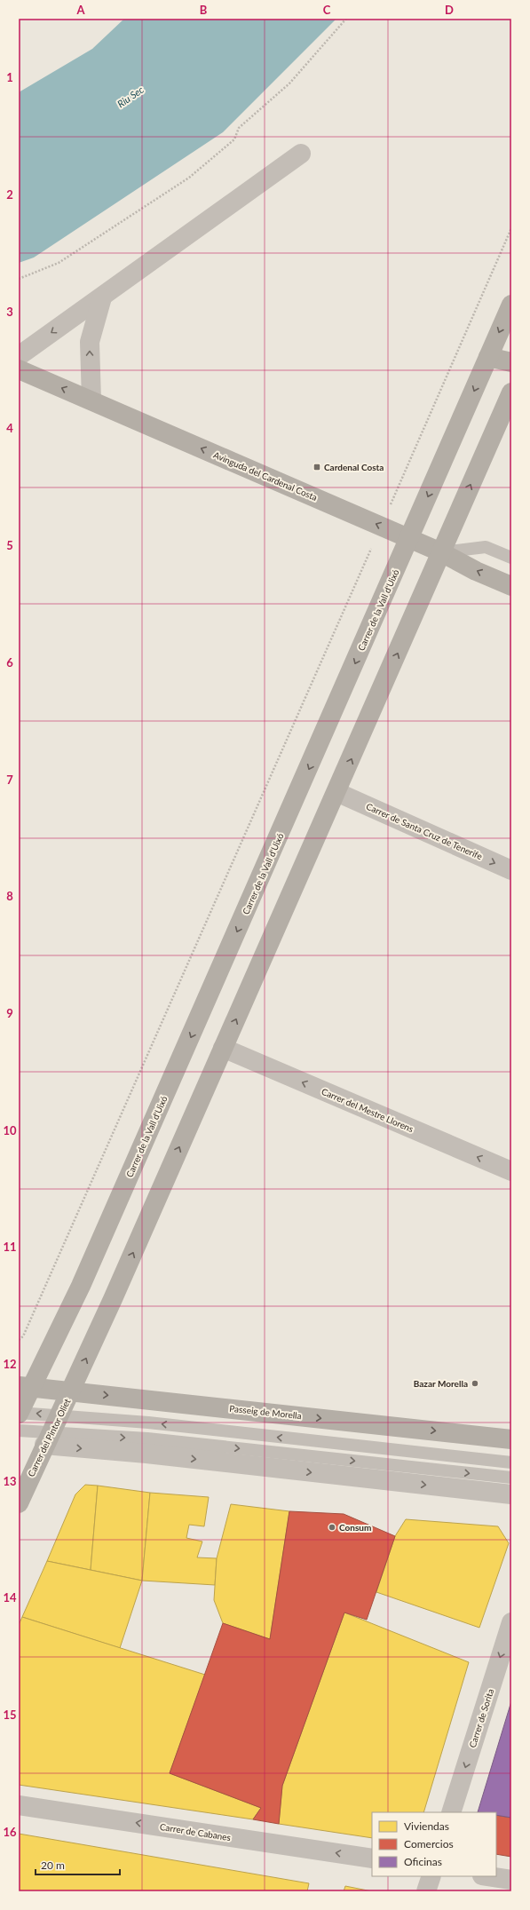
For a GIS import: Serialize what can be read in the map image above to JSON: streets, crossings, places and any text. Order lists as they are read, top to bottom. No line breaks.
{"streets":{"main road":["Avinguda del Cardenal Costa","Carrer de la Vall d'Uixó","Passeig de Morella","Carrer del Pintor Oliet"],"street":["Carrer de Santa Cruz de Tenerife","Carrer del Mestre Llorens","Carrer de Sorita","Carrer de Cabanes"]},"crossings":[["Avinguda del Cardenal Costa","Carrer de la Vall d'Uixó"],["Carrer de la Vall d'Uixó","Passeig de Morella"],["Passeig de Morella","Carrer del Pintor Oliet"]],"one_way":["Avinguda del Cardenal Costa","Carrer de Santa Cruz de Tenerife","Carrer del Mestre Llorens","Passeig de Morella","Carrer de Sorita","Carrer de Cabanes"],"water":["Riu Sec"],"places":{"transit":["Cardenal Costa"],"other":["Bazar Morella","Consum"]},"legend":["Viviendas","Comercios","Oficinas"],"scale_bar":"20 m","grid":{"columns":["A","B","C","D"],"rows":["1","2","3","4","5","6","7","8","9","10","11","12","13","14","15","16"]}}
